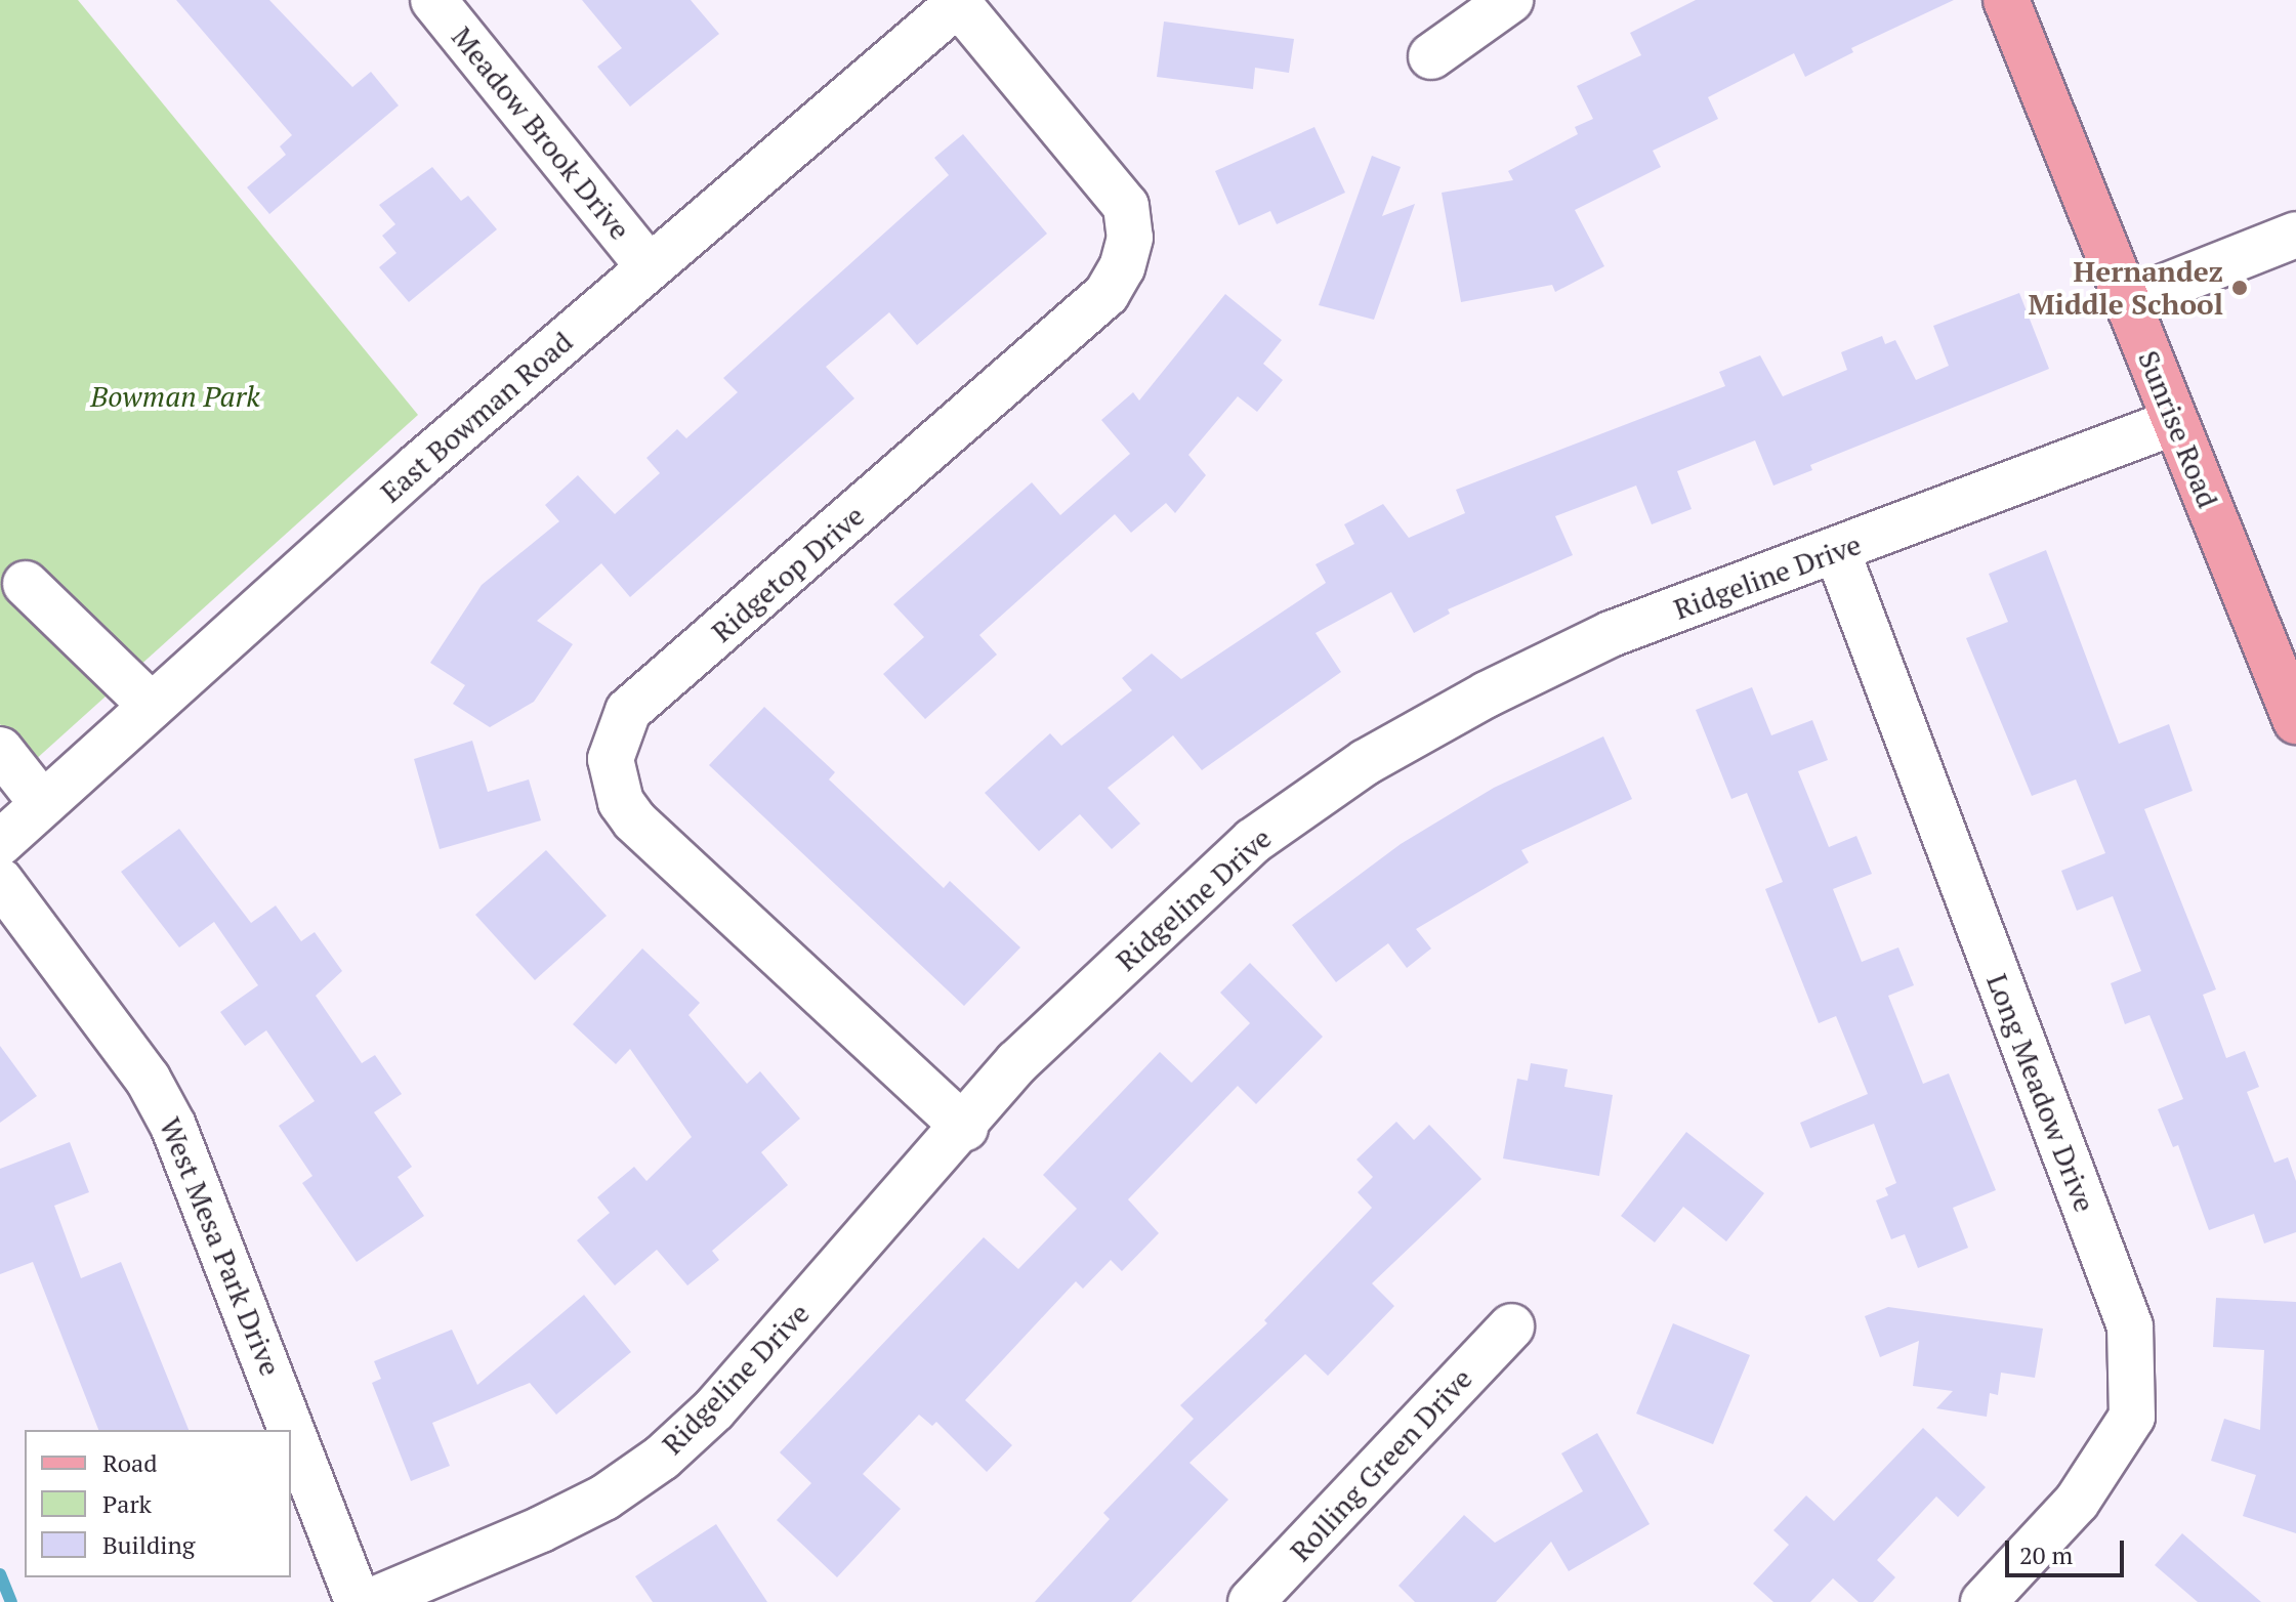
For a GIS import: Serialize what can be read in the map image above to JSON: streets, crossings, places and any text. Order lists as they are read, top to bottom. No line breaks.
{"streets":{"main road":["Sunrise Road"],"street":["Meadow Brook Drive","East Bowman Road","Ridgetop Drive","Ridgeline Drive","Long Meadow Drive","West Mesa Park Drive","Rolling Green Drive"]},"crossings":[["Meadow Brook Drive","East Bowman Road"],["East Bowman Road","Ridgetop Drive"],["Sunrise Road","Ridgeline Drive"],["Ridgetop Drive","Ridgeline Drive"],["Ridgeline Drive","Long Meadow Drive"]],"parks":["Bowman Park"],"places":["Hernandez Middle School"],"legend":["Road","Park","Building"],"scale_bar":"20 m"}
